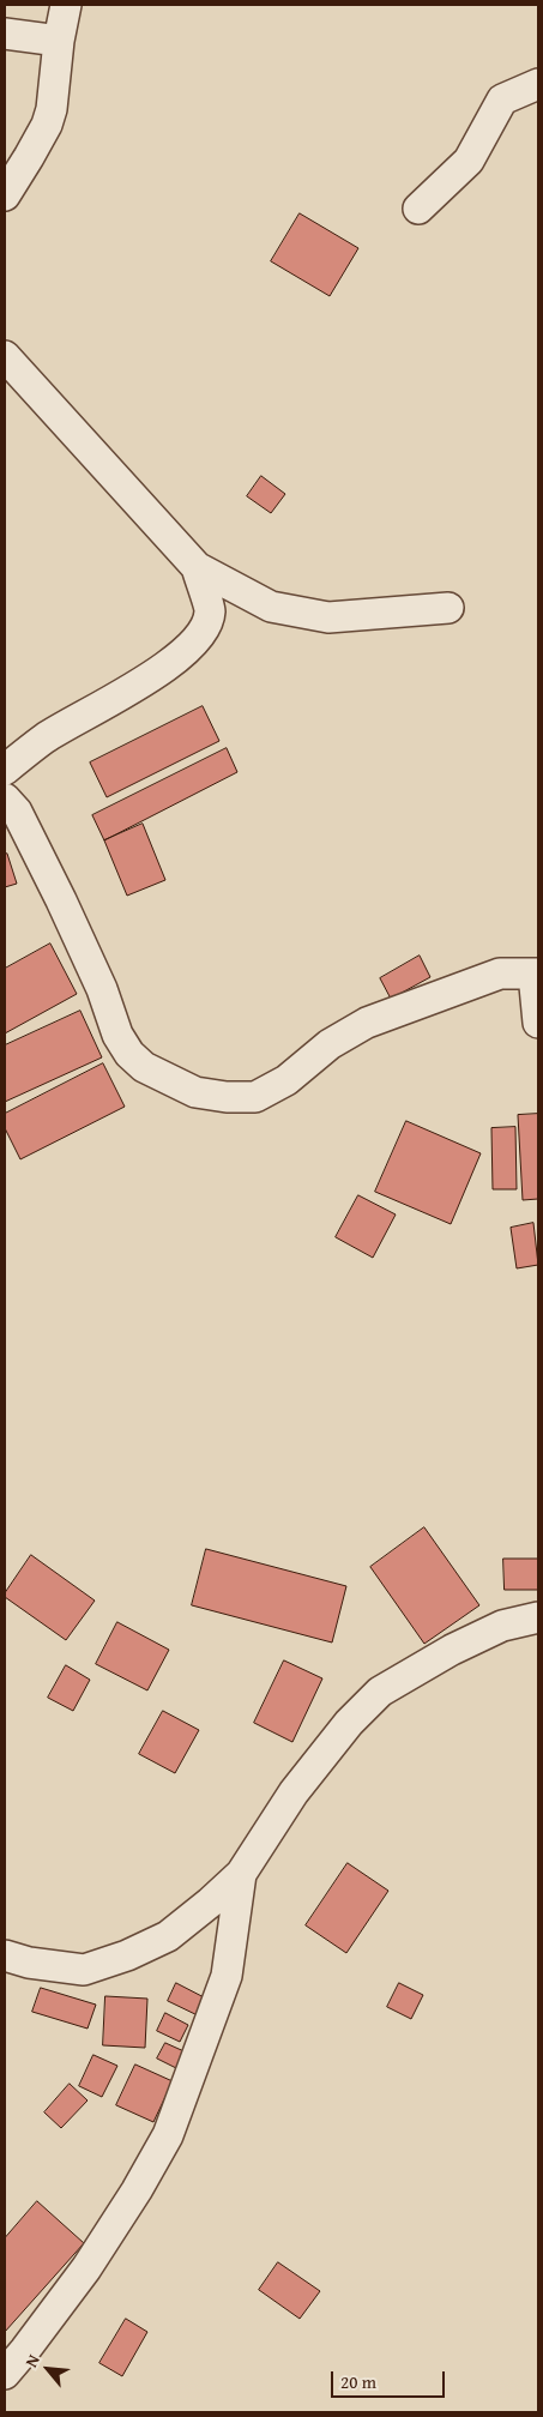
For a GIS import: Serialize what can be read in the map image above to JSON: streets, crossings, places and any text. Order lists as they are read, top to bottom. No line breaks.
{"scale_bar":"20 m","north":"top left"}
